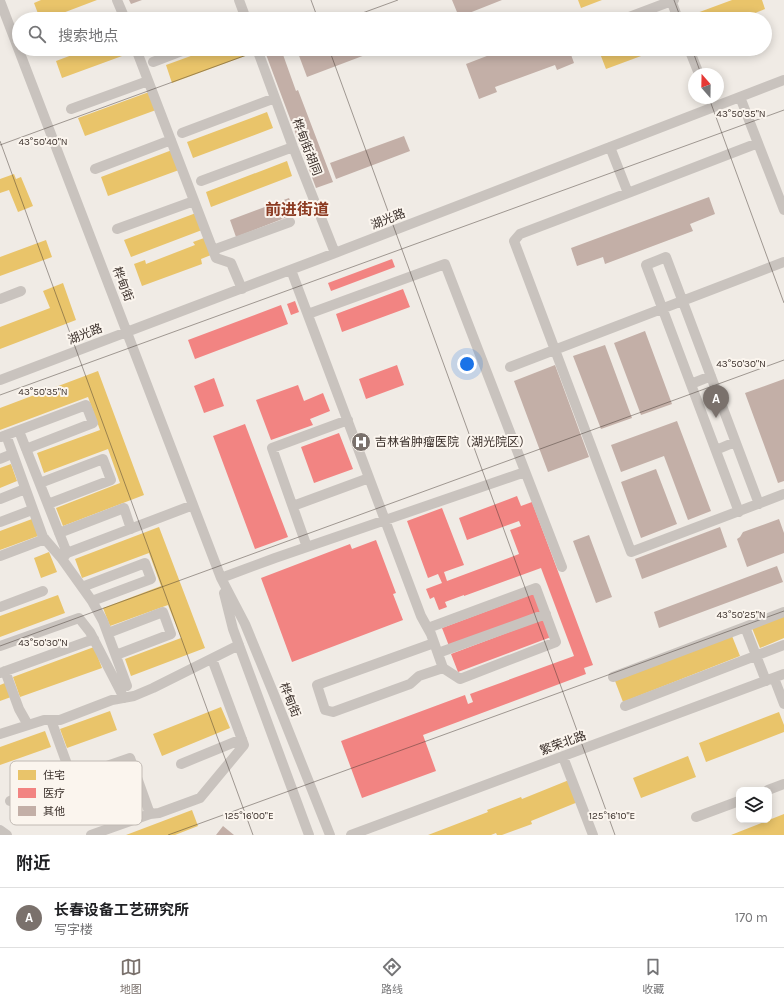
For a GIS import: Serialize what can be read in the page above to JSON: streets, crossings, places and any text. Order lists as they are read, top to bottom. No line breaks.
{"streets":{"street":["桦甸街胡同","湖光路","桦甸街","繁荣北路"]},"crossings":[["桦甸街胡同","湖光路"],["湖光路","桦甸街"]],"districts":["前进街道"],"places":{"hospital":["吉林省肿瘤医院（湖光院区）"]},"legend":["住宅","医疗","其他"],"north":"top","page":{"search":"搜索地点","pins":"A","heading":"附近","list":[{"mark":"A","name":"长春设备工艺研究所","note":"写字楼","value":"170 m"}],"nav":["地图","路线","收藏"]},"coordinates":["43°50'35\"N","43°50'40\"N","43°50'30\"N","43°50'25\"N","125°16'00\"E","125°16'10\"E"]}
